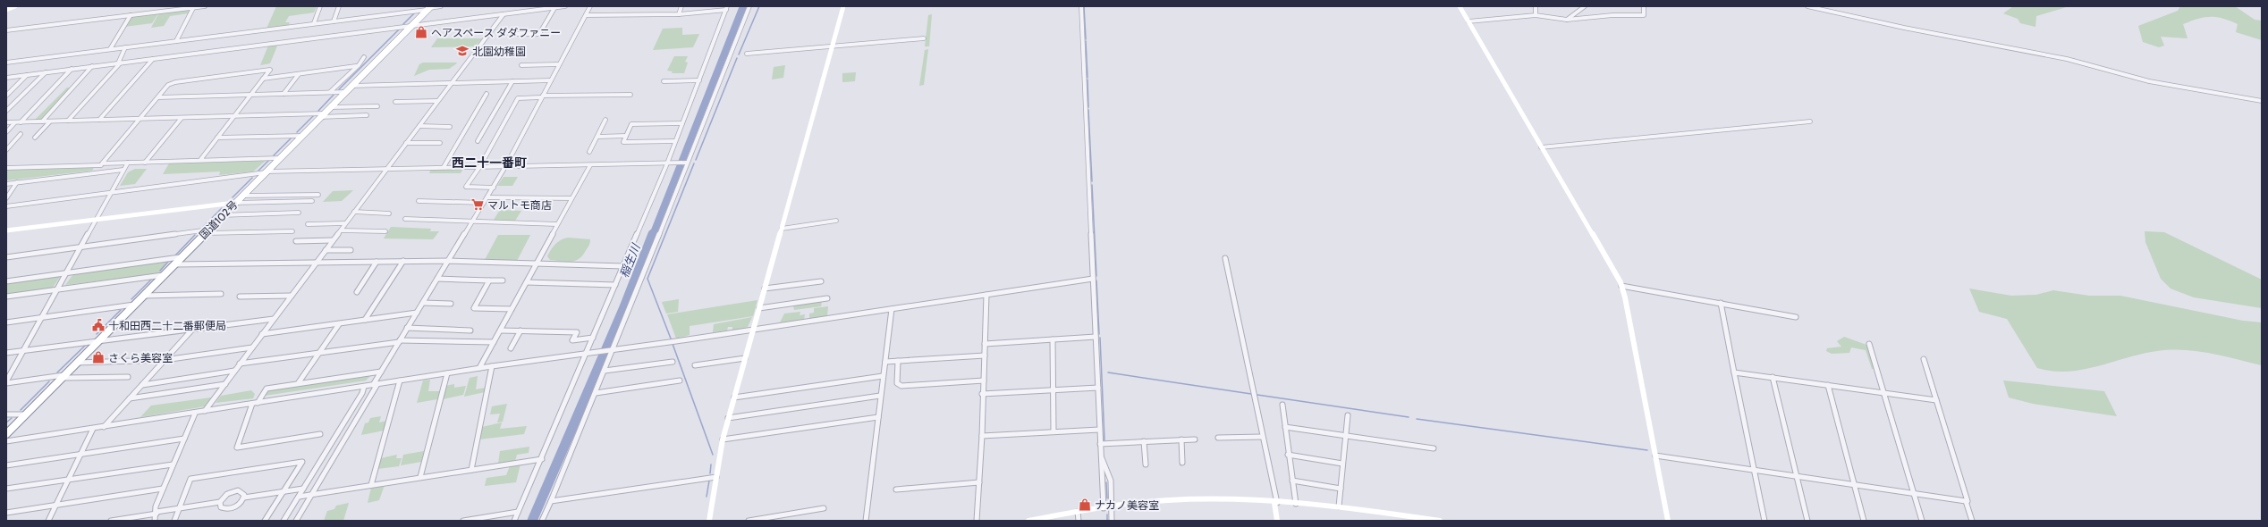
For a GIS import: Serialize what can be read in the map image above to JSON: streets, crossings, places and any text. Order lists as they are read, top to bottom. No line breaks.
{"streets":{"highway":["国道102号"]},"districts":["西二十一番町"],"water":["稲生川"],"places":{"shop":["ヘアスペース ダダファニー","さくら美容室","ナカノ美容室"],"school or university":["北園幼稚園"],"supermarket":["マルトモ商店"],"public building":["十和田西二十二番郵便局"]}}
